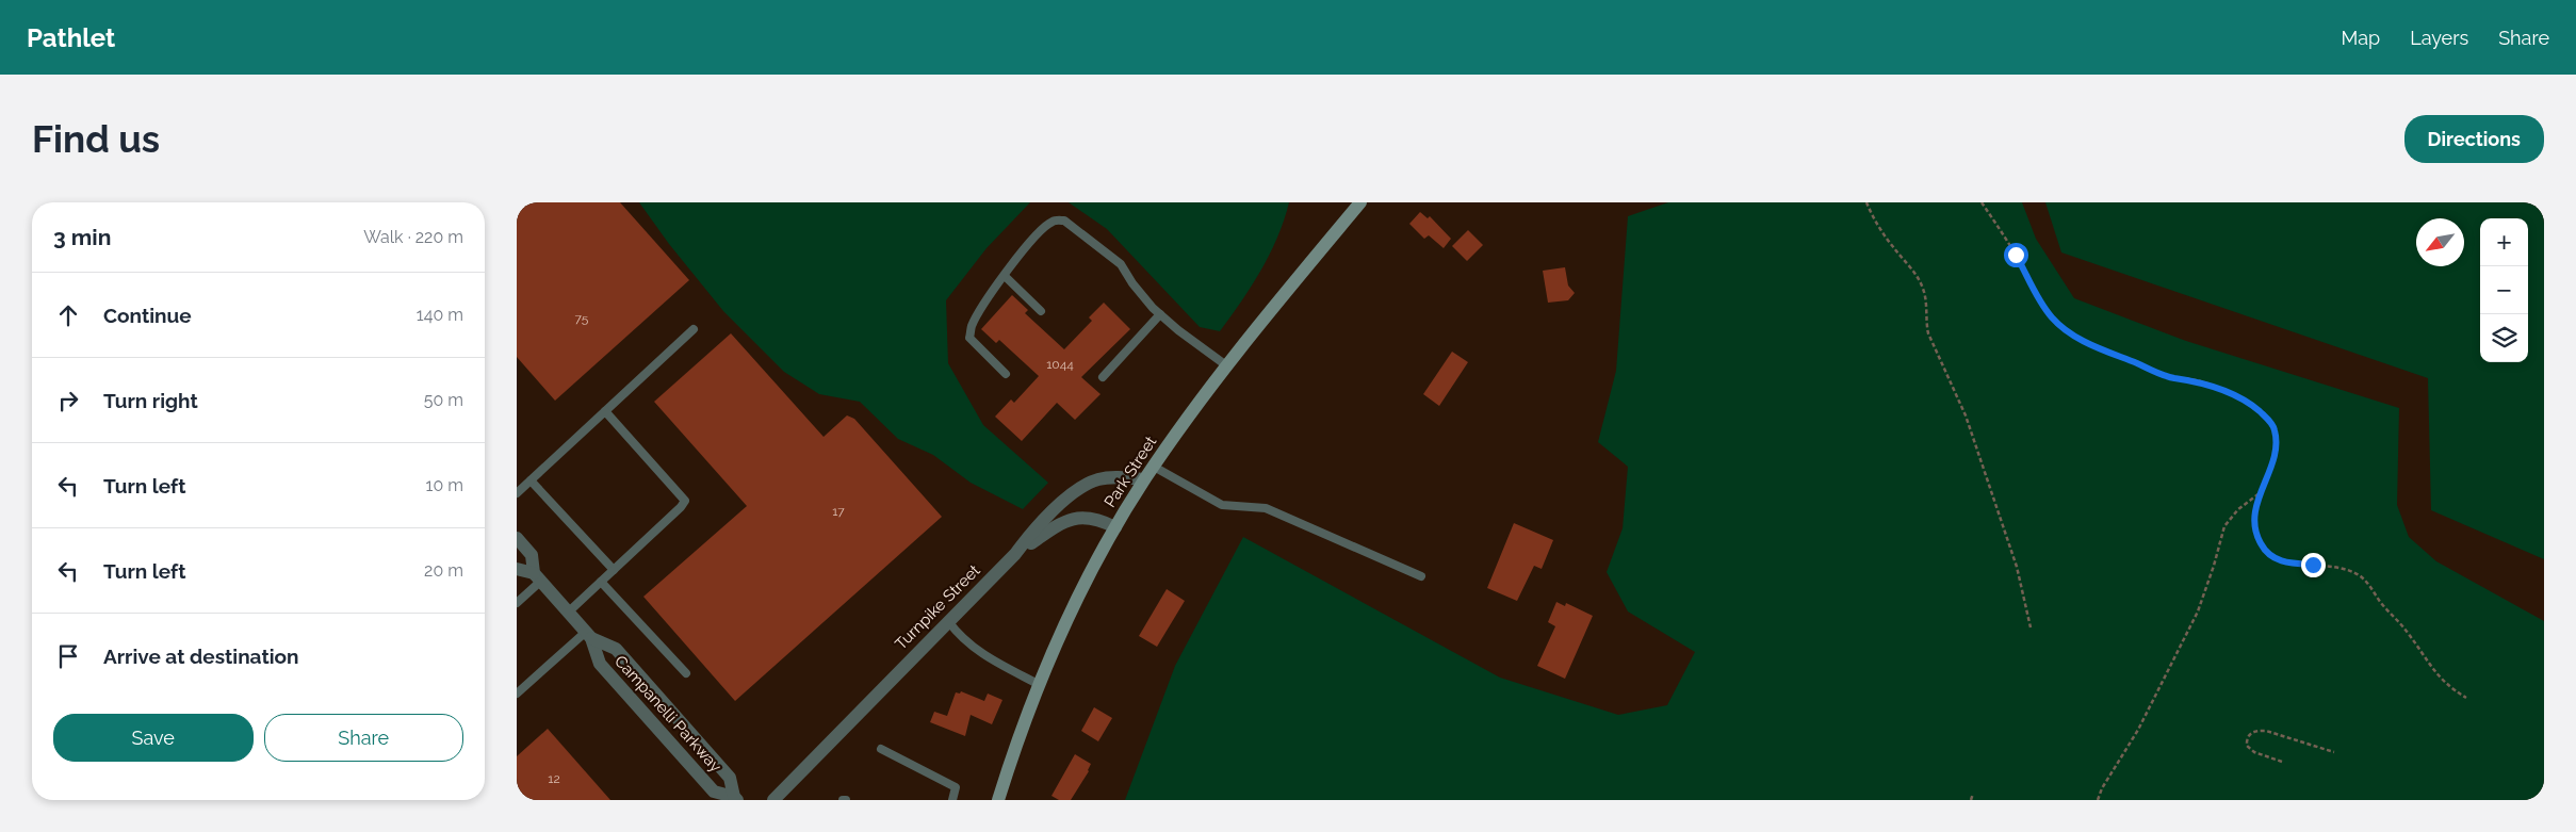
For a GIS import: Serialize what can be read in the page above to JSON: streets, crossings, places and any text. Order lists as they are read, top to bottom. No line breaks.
{"streets":{"main road":["Park Street"],"street":["Turnpike Street","Campanelli Parkway"]},"crossings":[["Park Street","Turnpike Street"]],"house_numbers":["75","1044","17","12"],"north":"bottom left","page":{"header":"Pathlet","nav":["Map","Layers","Share"],"buttons":["Directions",["Save","Share"]],"title":"Find us","heading":["3 min","Walk · 220 m"],"map_buttons":["+","−"],"list":[["Continue","140 m"],["Turn right","50 m"],["Turn left","10 m"],["Turn left","20 m"],"Arrive at destination"]}}
